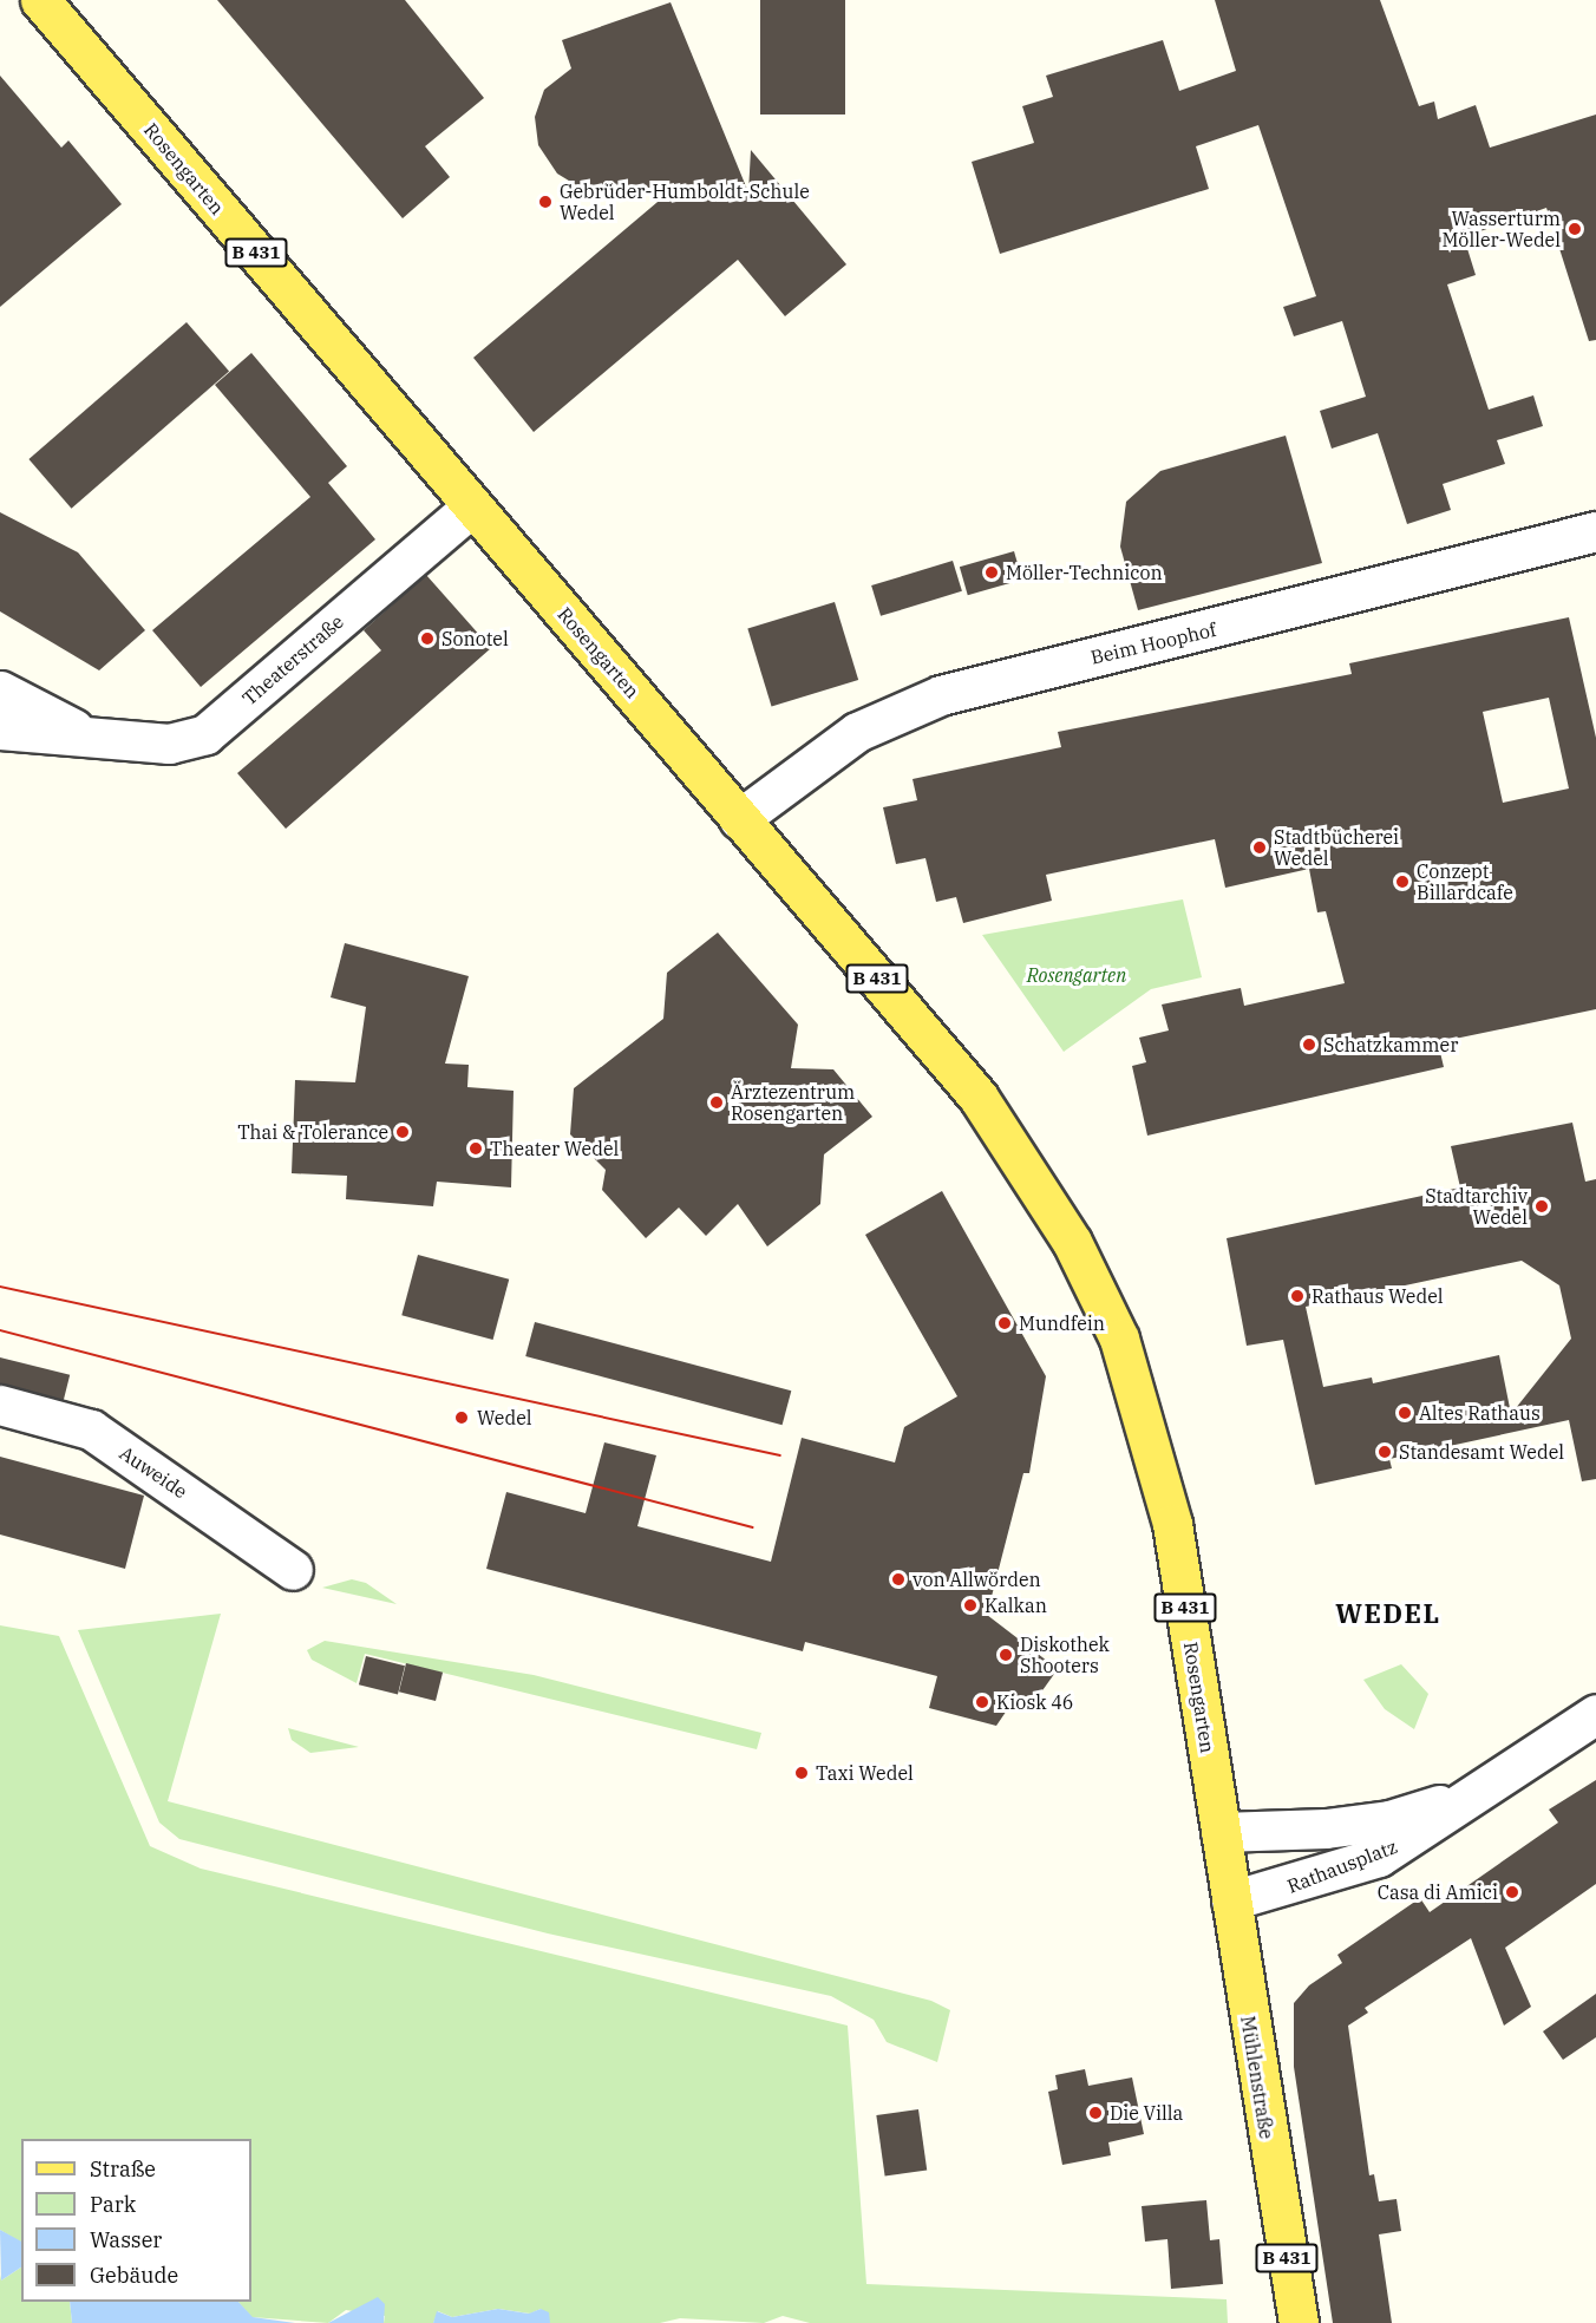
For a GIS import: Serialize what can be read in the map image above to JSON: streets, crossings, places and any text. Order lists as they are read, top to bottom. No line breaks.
{"streets":{"main road":["Rosengarten","B 431","Mühlenstraße"],"street":["Beim Hoophof","Theaterstraße","Auweide","Rathausplatz"]},"crossings":[["Rosengarten","Beim Hoophof"],["Rosengarten","Theaterstraße"],["Rosengarten","Rathausplatz"],["Rosengarten","Mühlenstraße"],["Rathausplatz","Mühlenstraße"]],"districts":["WEDEL"],"parks":["Rosengarten"],"places":["Gebrüder-Humboldt-Schule Wedel","Wasserturm Möller-Wedel","Möller-Technicon","Sonotel","Stadtbücherei Wedel","Conzept Billardcafe","Schatzkammer","Ärztezentrum Rosengarten","Thai & Tolerance","Theater Wedel","Stadtarchiv Wedel","Rathaus Wedel","Mundfein","Altes Rathaus","Wedel","Standesamt Wedel","von Allwörden","Kalkan","Diskothek Shooters","Kiosk 46","Taxi Wedel","Casa di Amici","Die Villa"],"legend":["Straße","Park","Wasser","Gebäude"]}
